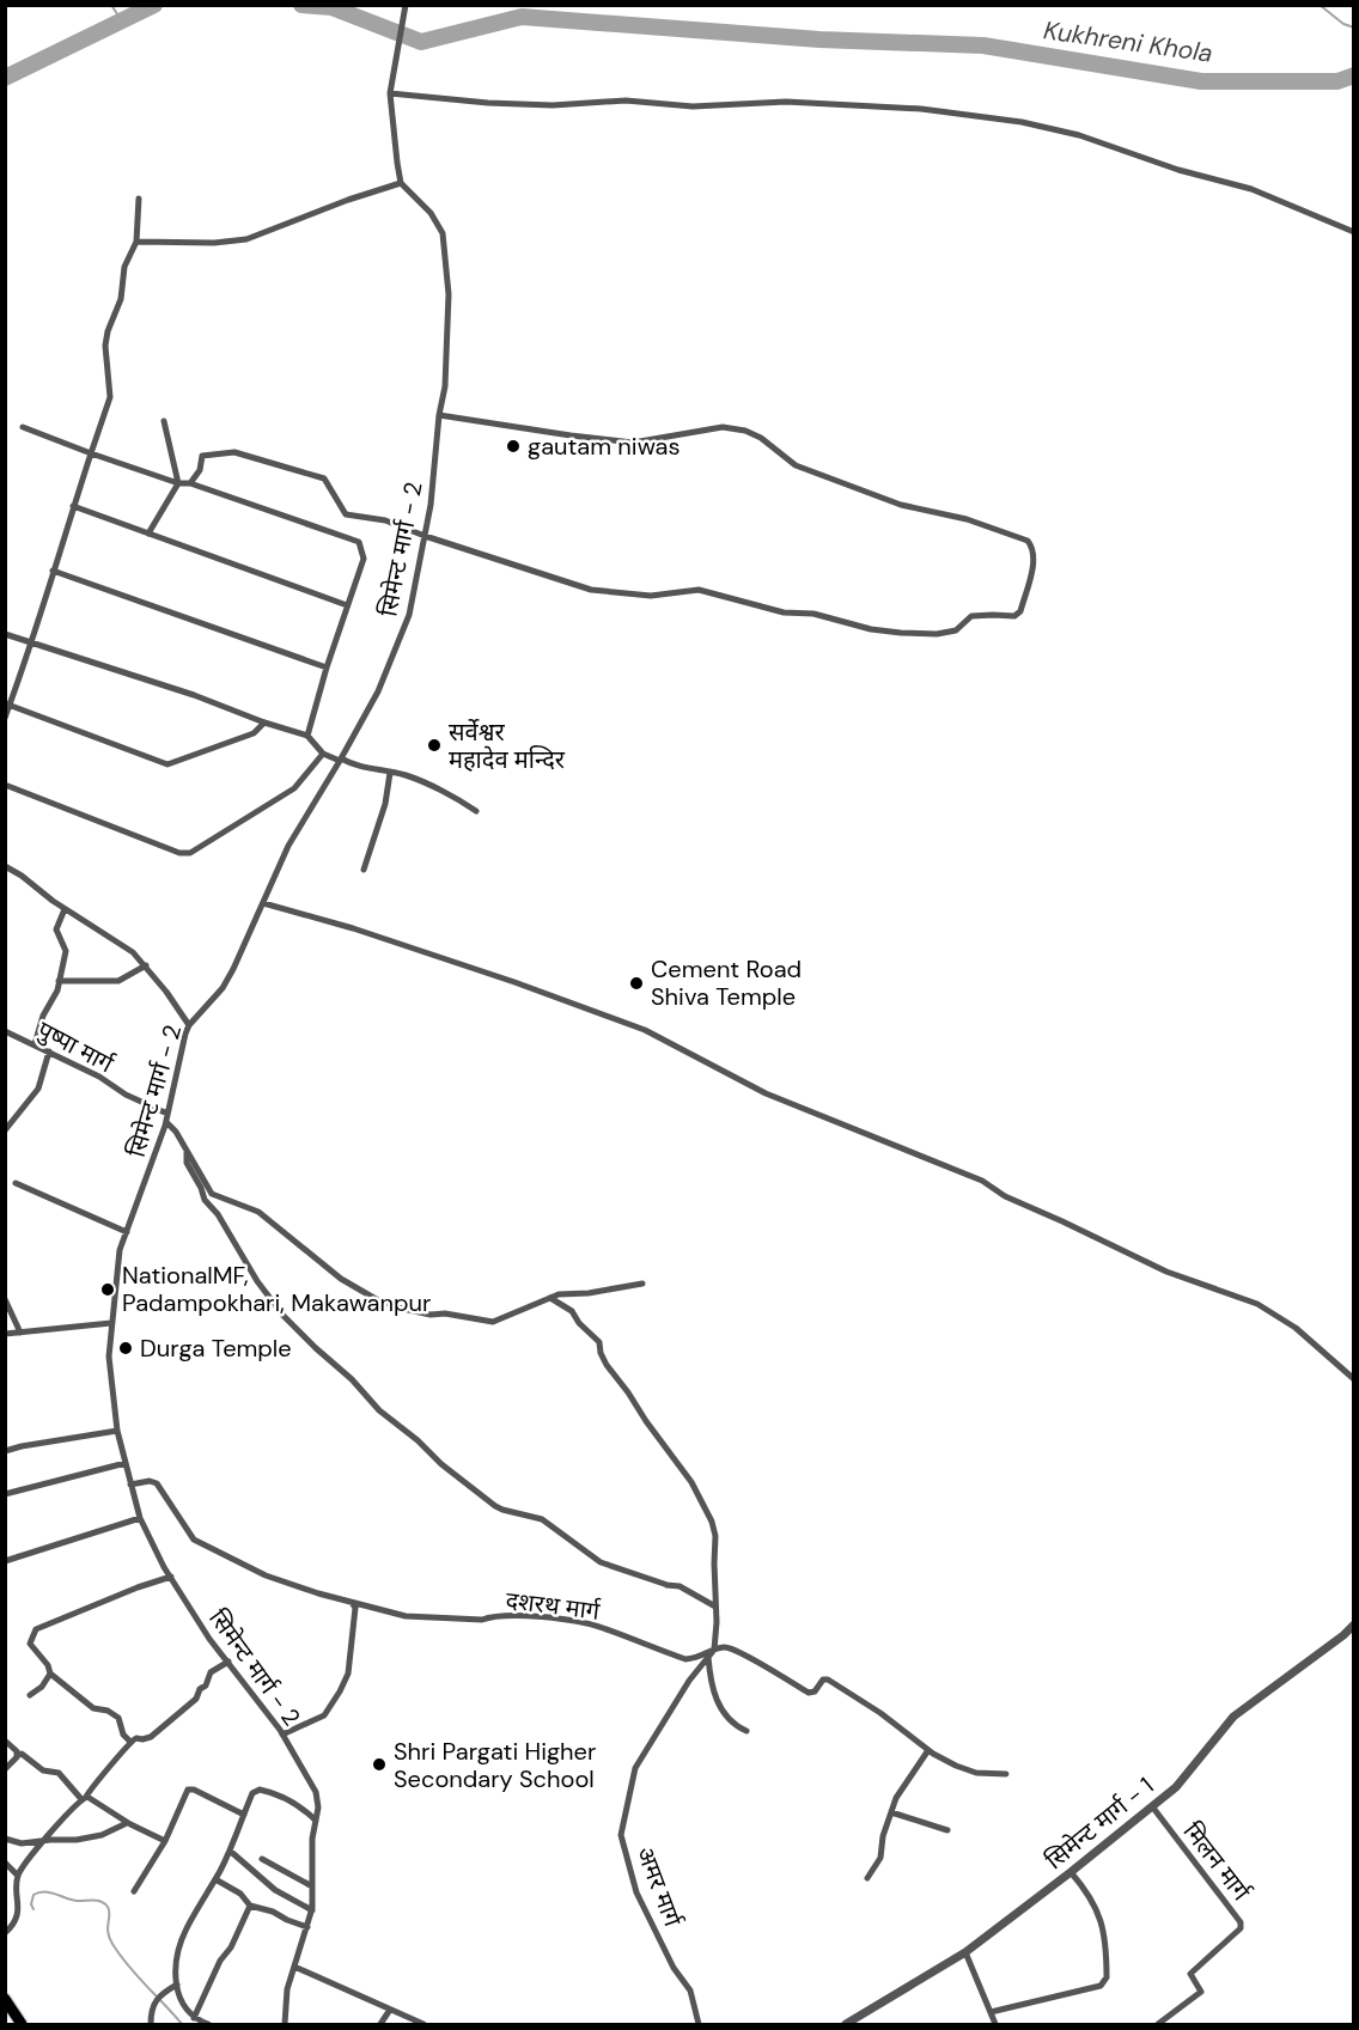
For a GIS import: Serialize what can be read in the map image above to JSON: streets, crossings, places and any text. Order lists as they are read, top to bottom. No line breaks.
{"streets":{"street":["सिमेन्ट मार्ग - 2","पुष्पा मार्ग","दशरथ मार्ग","सिमेन्ट मार्ग - 1","मिलन मार्ग","अमर मार्ग"]},"crossings":[["सिमेन्ट मार्ग - 2","पुष्पा मार्ग"],["सिमेन्ट मार्ग - 2","दशरथ मार्ग"],["दशरथ मार्ग","अमर मार्ग"],["सिमेन्ट मार्ग - 1","मिलन मार्ग"]],"water":["Kukhreni Khola"],"places":["gautam niwas","सर्वेश्वर महादेव मन्दिर","Cement Road Shiva Temple","NationalMF, Padampokhari, Makawanpur","Durga Temple","Shri Pargati Higher Secondary School"]}
